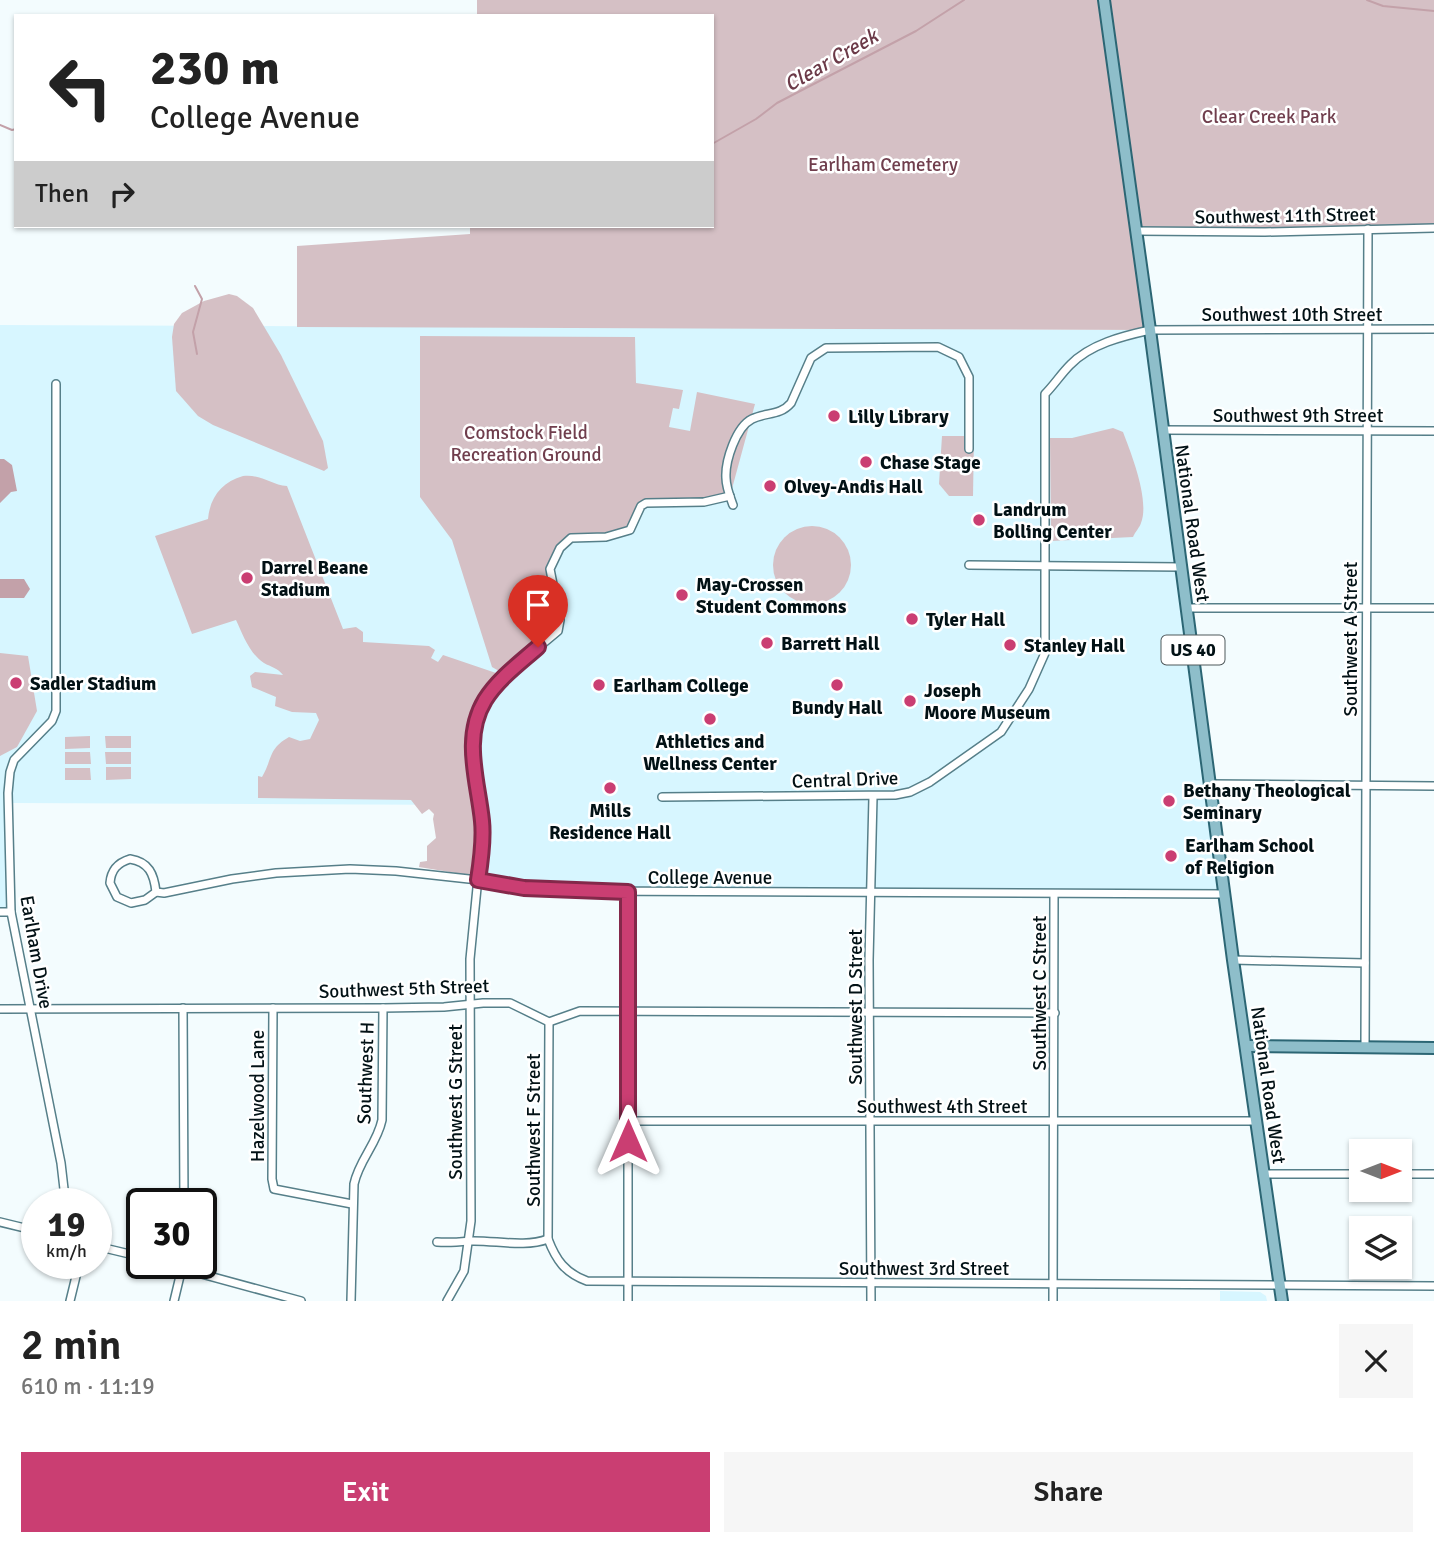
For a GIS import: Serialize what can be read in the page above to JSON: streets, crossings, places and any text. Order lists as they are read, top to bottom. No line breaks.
{"streets":{"main road":["National Road West","US 40"],"street":["Southwest 11th Street","Southwest 10th Street","Southwest 9th Street","Southwest A Street","Central Drive","College Avenue","Earlham Drive","Southwest 5th Street","Southwest C Street","Southwest D Street","Southwest H","Hazelwood Lane","Southwest G Street","Southwest 4th Street","Southwest F Street","Southwest 3rd Street"]},"crossings":[["Southwest 11th Street","National Road West"],["Southwest 11th Street","Southwest A Street"],["Southwest 10th Street","National Road West"],["Southwest 10th Street","Southwest A Street"],["Southwest 10th Street","Central Drive"],["Southwest 9th Street","National Road West"],["Southwest 9th Street","Southwest A Street"],["National Road West","College Avenue"],["National Road West","Southwest 4th Street"],["National Road West","Southwest 3rd Street"],["Central Drive","Southwest D Street"],["College Avenue","Southwest C Street"],["College Avenue","Southwest D Street"],["College Avenue","Southwest G Street"],["Earlham Drive","Southwest 5th Street"],["Southwest 5th Street","Southwest H"],["Southwest 5th Street","Hazelwood Lane"],["Southwest 5th Street","Southwest G Street"],["Southwest 5th Street","Southwest F Street"],["Southwest C Street","Southwest 4th Street"],["Southwest C Street","Southwest 3rd Street"],["Southwest D Street","Southwest 4th Street"],["Southwest D Street","Southwest 3rd Street"],["Southwest H","Hazelwood Lane"],["Southwest F Street","Southwest 3rd Street"]],"water":["Clear Creek"],"parks":["Clear Creek Park","Earlham Cemetery","Comstock Field Recreation Ground"],"places":["Lilly Library","Chase Stage","Olvey-Andis Hall","Landrum Bolling Center","Darrel Beane Stadium","May-Crossen Student Commons","Tyler Hall","Barrett Hall","Stanley Hall","Sadler Stadium","Earlham College","Bundy Hall","Joseph Moore Museum","Athletics and Wellness Center","Mills Residence Hall","Bethany Theological Seminary","Earlham School of Religion"],"north":"right","page":{"turn":["230 m","College Avenue"],"then":"Then","speed":"19 km/h","limit":"30","heading":["2 min","610 m · 11:19"],"buttons":["Exit","Share"]}}
